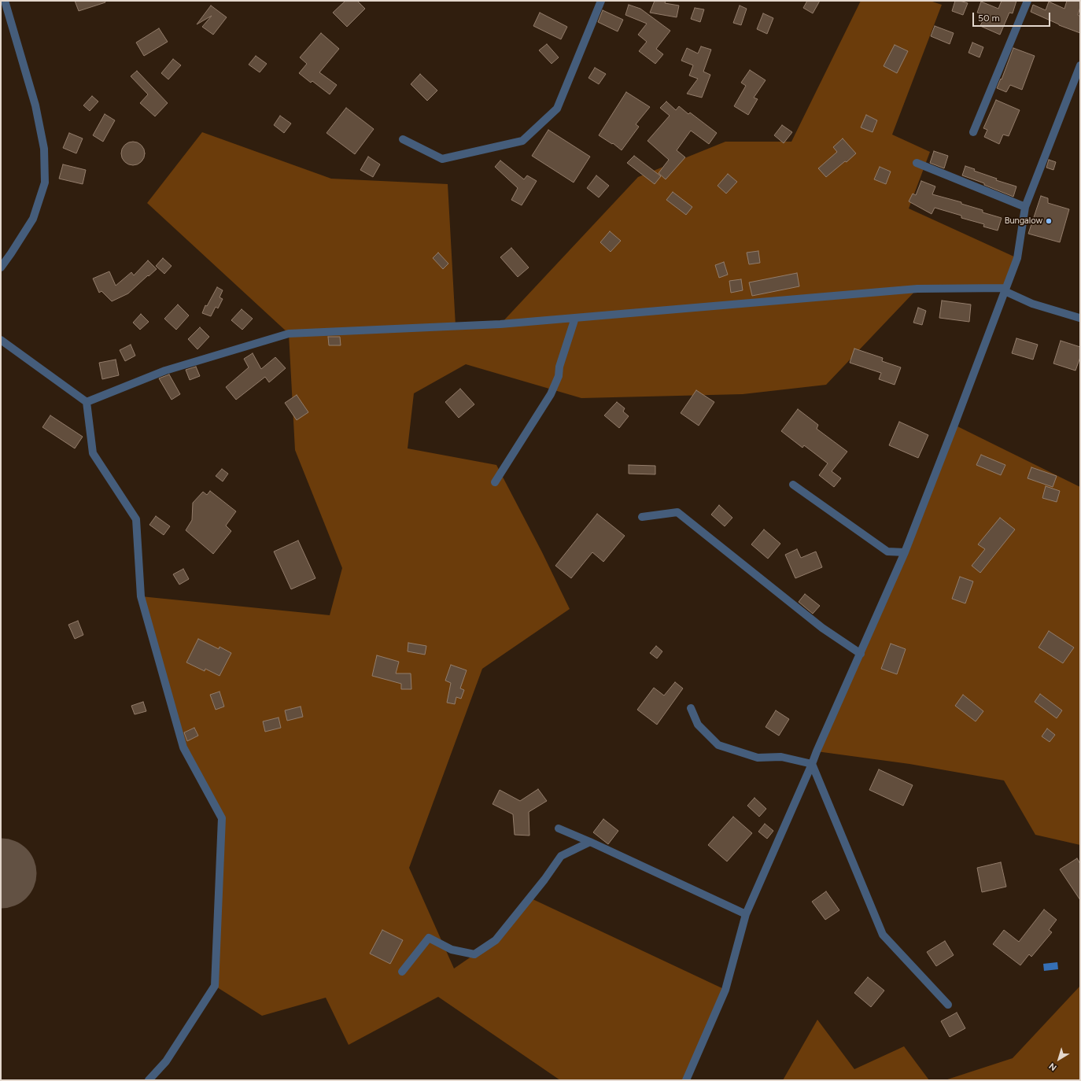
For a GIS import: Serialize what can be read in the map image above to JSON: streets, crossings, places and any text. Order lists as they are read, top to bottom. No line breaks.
{"places":["Bungalow"],"scale_bar":"50 m","north":"bottom left"}
